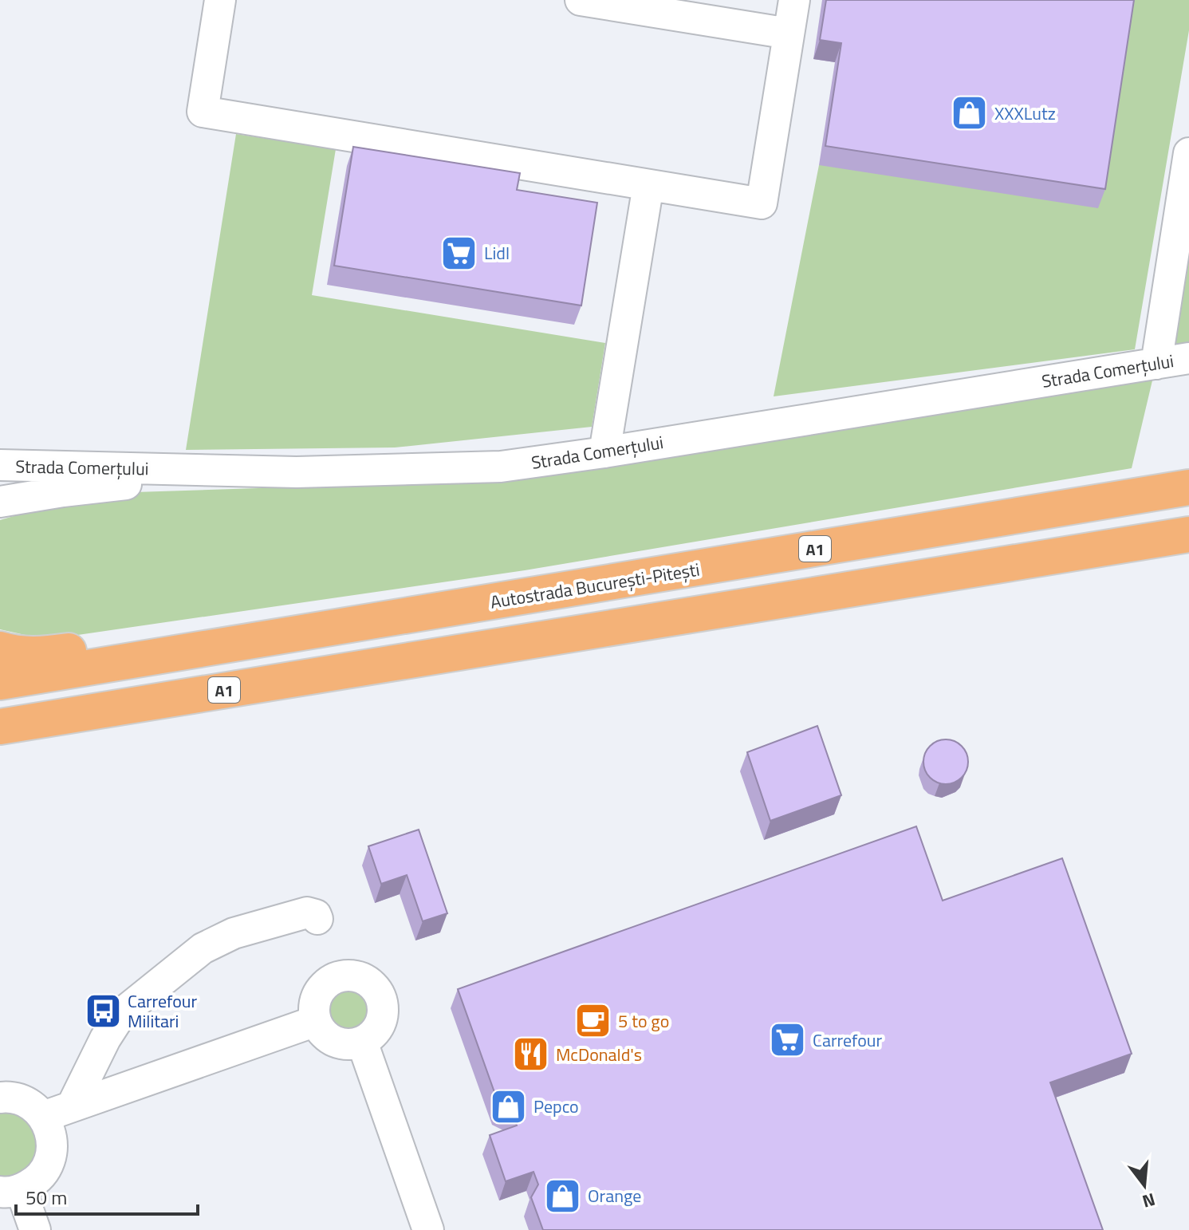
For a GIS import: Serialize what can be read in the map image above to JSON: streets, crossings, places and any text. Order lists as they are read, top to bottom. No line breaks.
{"streets":{"highway":["A1","Autostrada București-Pitești"],"street":["Strada Comerțului"]},"places":{"shop":["XXXLutz","Pepco","Orange"],"supermarket":["Lidl","Carrefour"],"bus stop":["Carrefour Militari"],"cafe":["5 to go"],"restaurant":["McDonald's"]},"scale_bar":"50 m","north":"bottom"}
